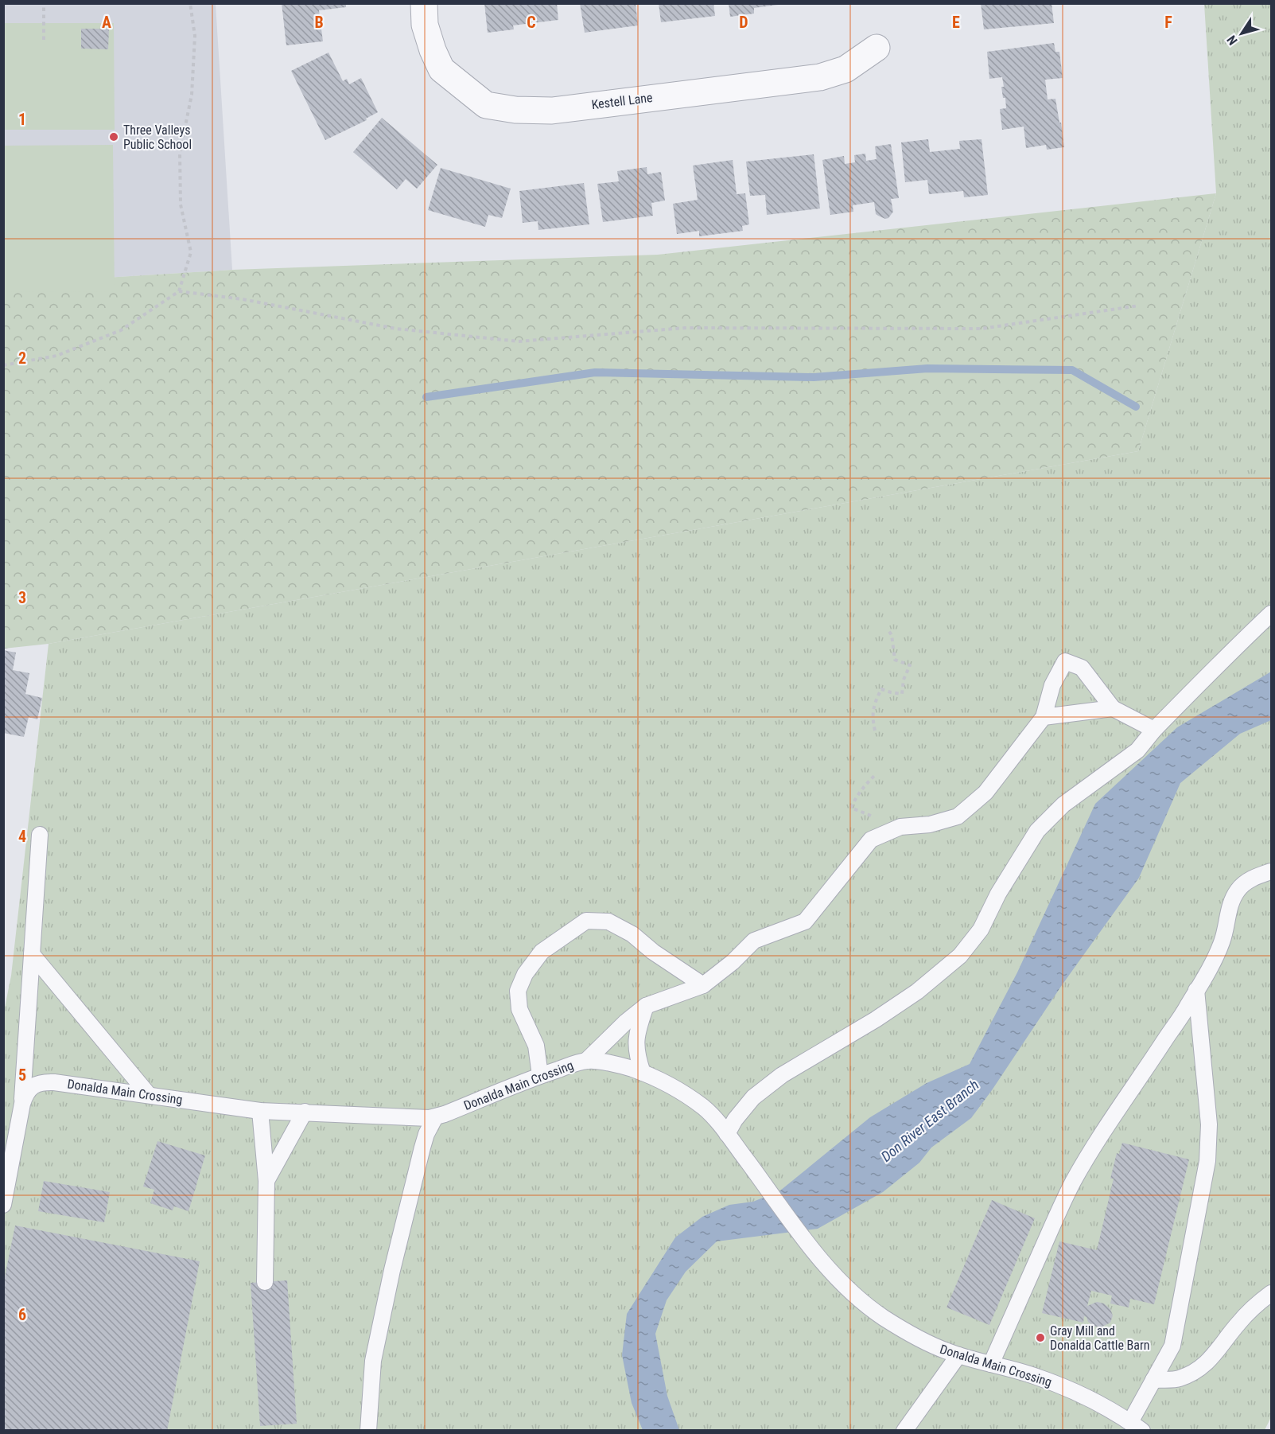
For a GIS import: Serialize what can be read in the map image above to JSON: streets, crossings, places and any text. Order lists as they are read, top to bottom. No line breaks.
{"streets":{"street":["Kestell Lane"],"lane":["Donalda Main Crossing"]},"water":["Don River East Branch"],"places":["Three Valleys Public School","Gray Mill and Donalda Cattle Barn"],"north":"bottom left","grid":{"columns":["A","B","C","D","E","F"],"rows":["1","2","3","4","5","6"]}}
